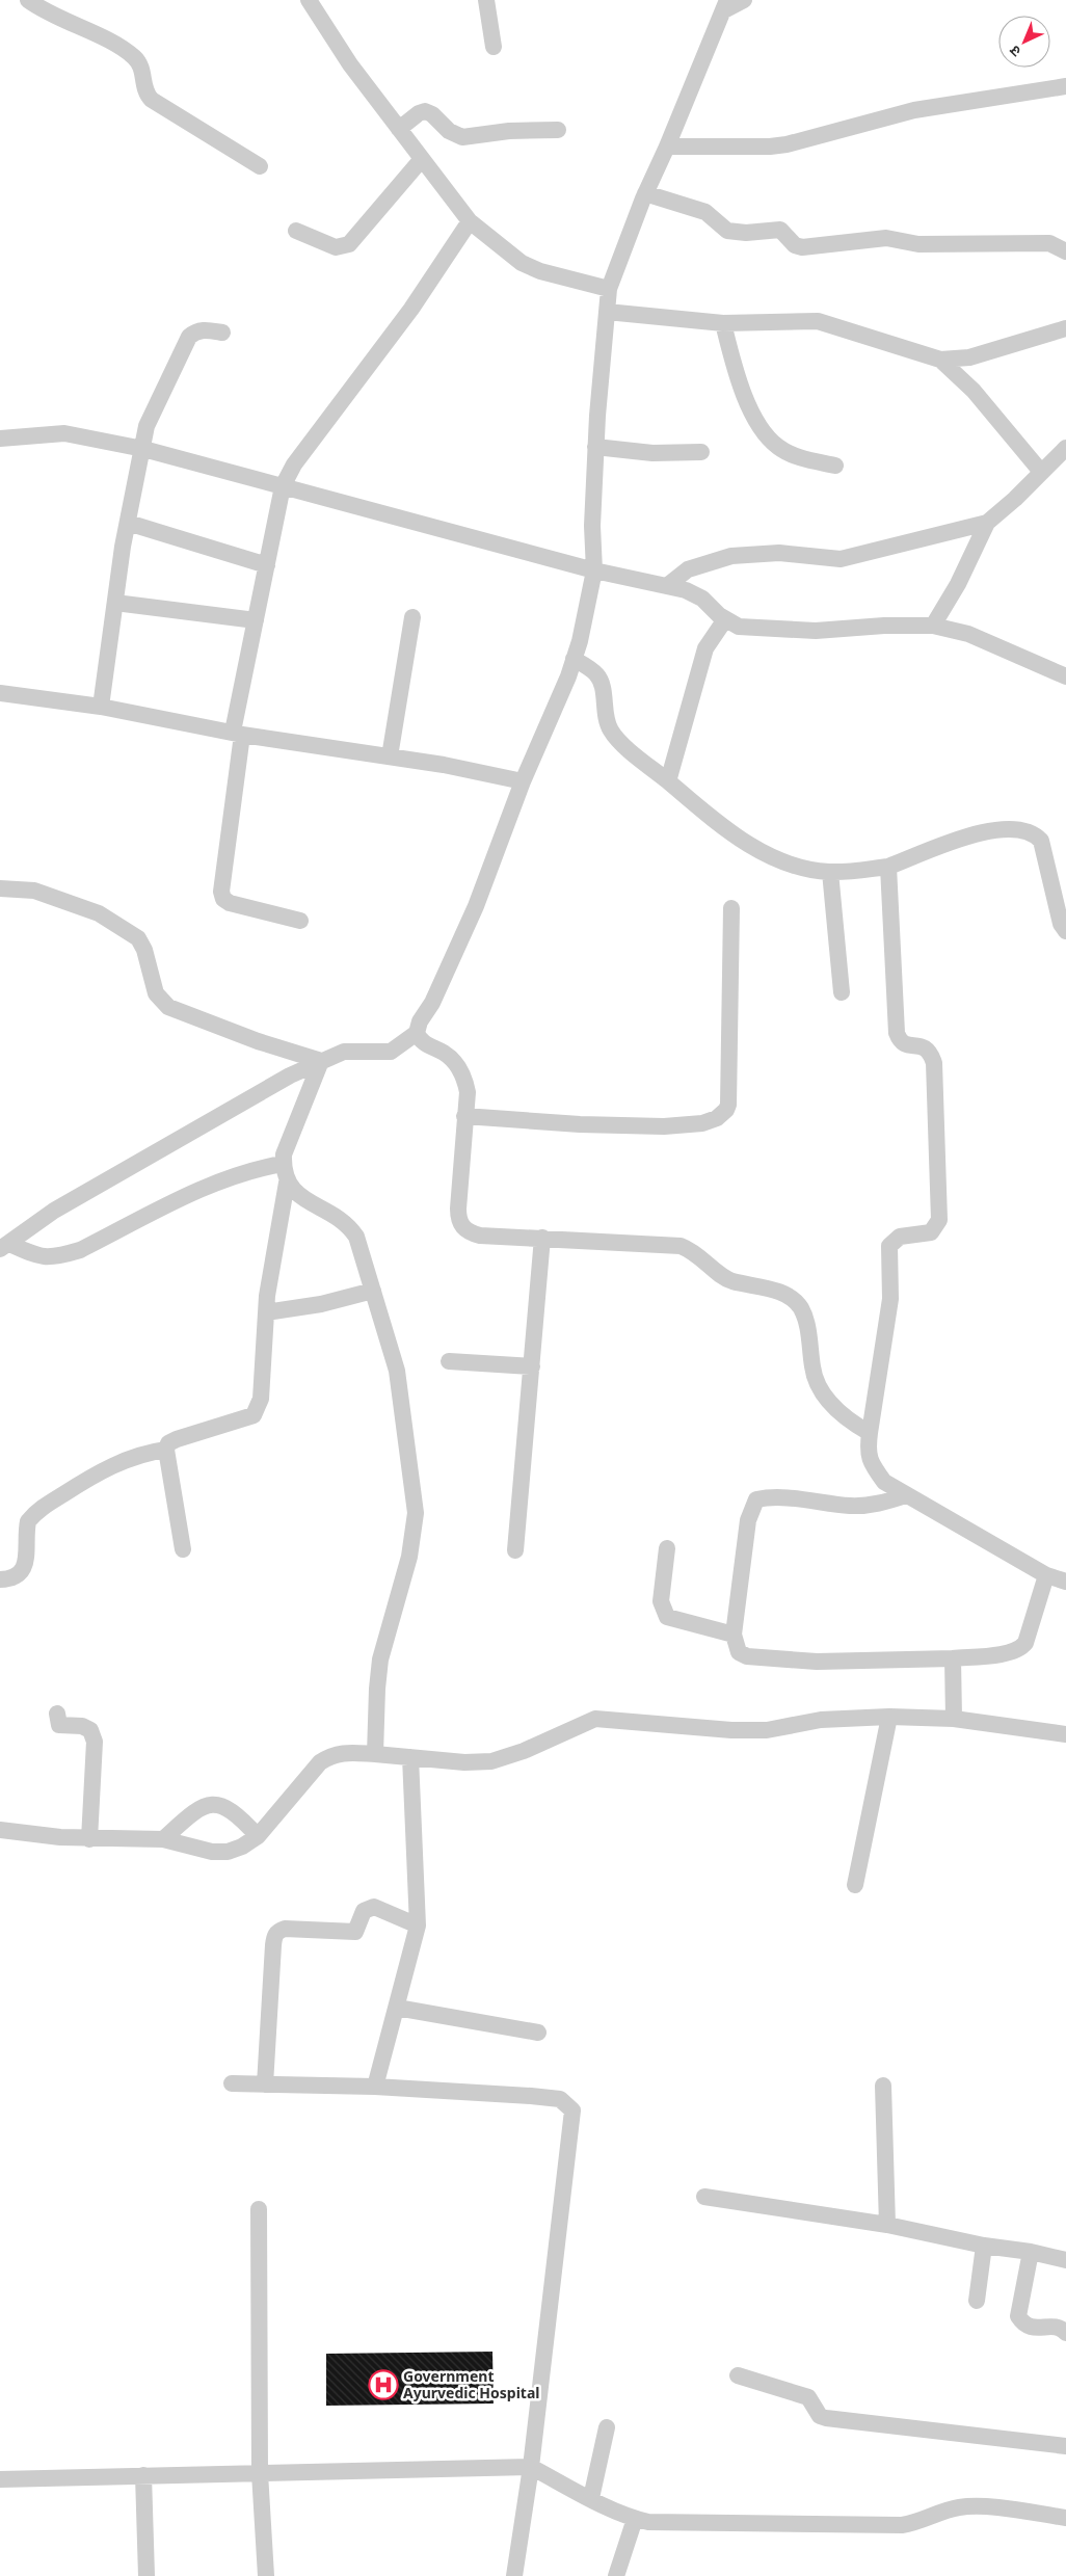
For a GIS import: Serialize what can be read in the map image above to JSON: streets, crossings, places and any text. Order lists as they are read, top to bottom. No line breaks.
{"places":{"hospital":["Government Ayurvedic Hospital"]},"north":"bottom left"}
